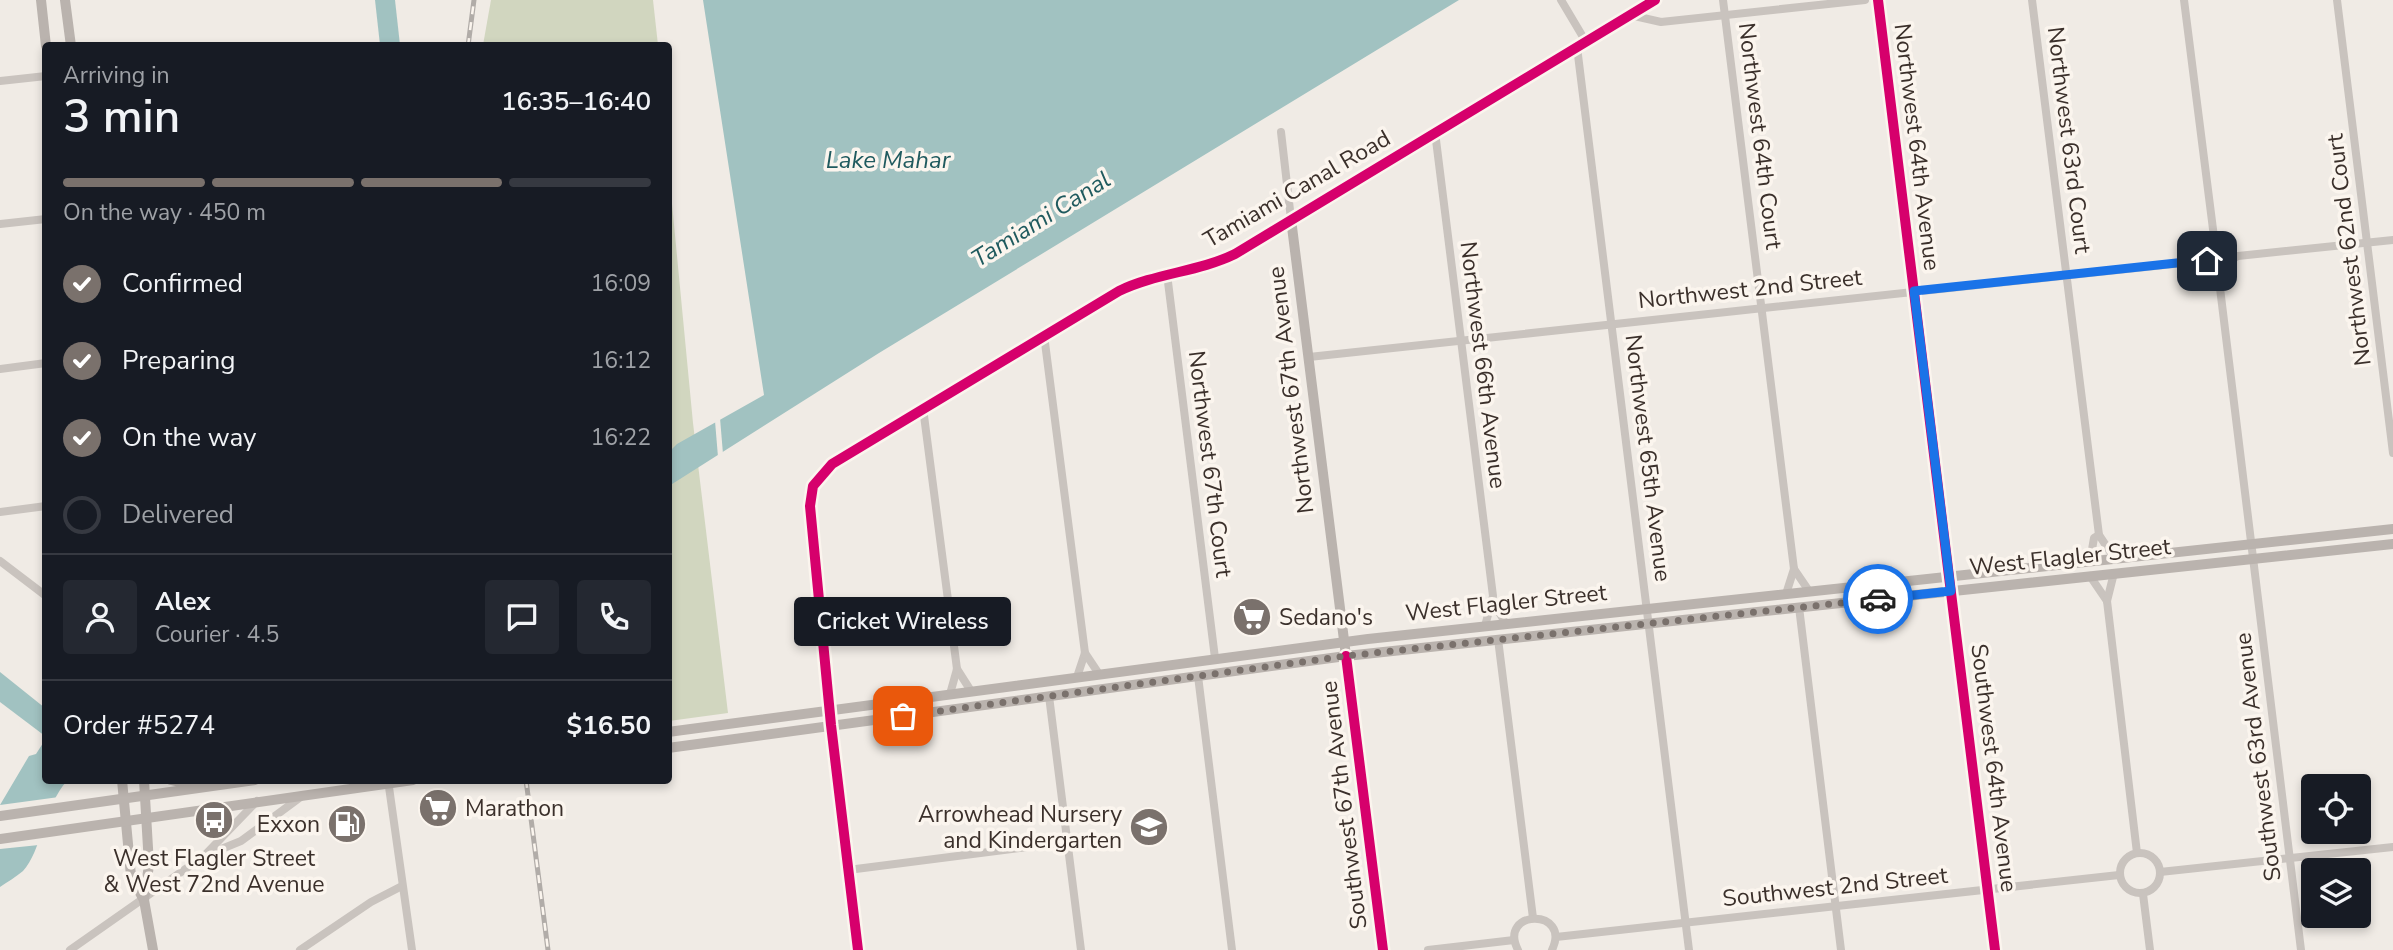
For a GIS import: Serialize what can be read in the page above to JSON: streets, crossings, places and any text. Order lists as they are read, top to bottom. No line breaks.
{"streets":{"main road":["Tamiami Canal Road","Northwest 67th Avenue","West Flagler Street","Southwest 67th Avenue"],"street":["Northwest 64th Court","Northwest 63rd Court","Northwest 64th Avenue","Northwest 62nd Court","Northwest 2nd Street","Northwest 66th Avenue","Northwest 65th Avenue","Northwest 67th Court","Southwest 63rd Avenue","Southwest 64th Avenue","Southwest 2nd Street"]},"crossings":[["Northwest 64th Court","Northwest 2nd Street"],["Northwest 64th Court","West Flagler Street"],["Northwest 63rd Court","Northwest 2nd Street"],["Northwest 63rd Court","West Flagler Street"],["Northwest 64th Avenue","Northwest 2nd Street"],["Northwest 64th Avenue","West Flagler Street"],["Northwest 64th Avenue","Southwest 64th Avenue"],["Tamiami Canal Road","Northwest 66th Avenue"],["Tamiami Canal Road","Northwest 67th Avenue"],["Tamiami Canal Road","Northwest 65th Avenue"],["Tamiami Canal Road","Northwest 67th Court"],["Tamiami Canal Road","West Flagler Street"],["Northwest 62nd Court","Northwest 2nd Street"],["Northwest 2nd Street","Northwest 66th Avenue"],["Northwest 2nd Street","Northwest 67th Avenue"],["Northwest 2nd Street","Northwest 65th Avenue"],["Northwest 66th Avenue","West Flagler Street"],["Northwest 67th Avenue","West Flagler Street"],["Northwest 67th Avenue","Southwest 67th Avenue"],["Northwest 65th Avenue","West Flagler Street"],["Northwest 65th Avenue","Southwest 2nd Street"],["Northwest 67th Court","West Flagler Street"],["West Flagler Street","Southwest 63rd Avenue"],["West Flagler Street","Southwest 64th Avenue"],["West Flagler Street","Southwest 67th Avenue"],["Southwest 64th Avenue","Southwest 2nd Street"]],"water":["Lake Mahar","Tamiami Canal"],"places":{"supermarket":["Sedano's","Marathon"],"other":["Cricket Wireless"],"bus stop":["West Flagler Street & West 72nd Avenue"],"fuel station":["Exxon"],"school or university":["Arrowhead Nursery and Kindergarten"]},"page":{"heading":["3 min","Arriving in","16:35–16:40"],"panel":["Alex","Courier · 4.5","Order #5274","$16.50"],"bar":"On the way · 450 m","list":[["Confirmed","16:09"],["Preparing","16:12"],["On the way","16:22"],"Delivered"],"bubble":"Cricket Wireless"}}
